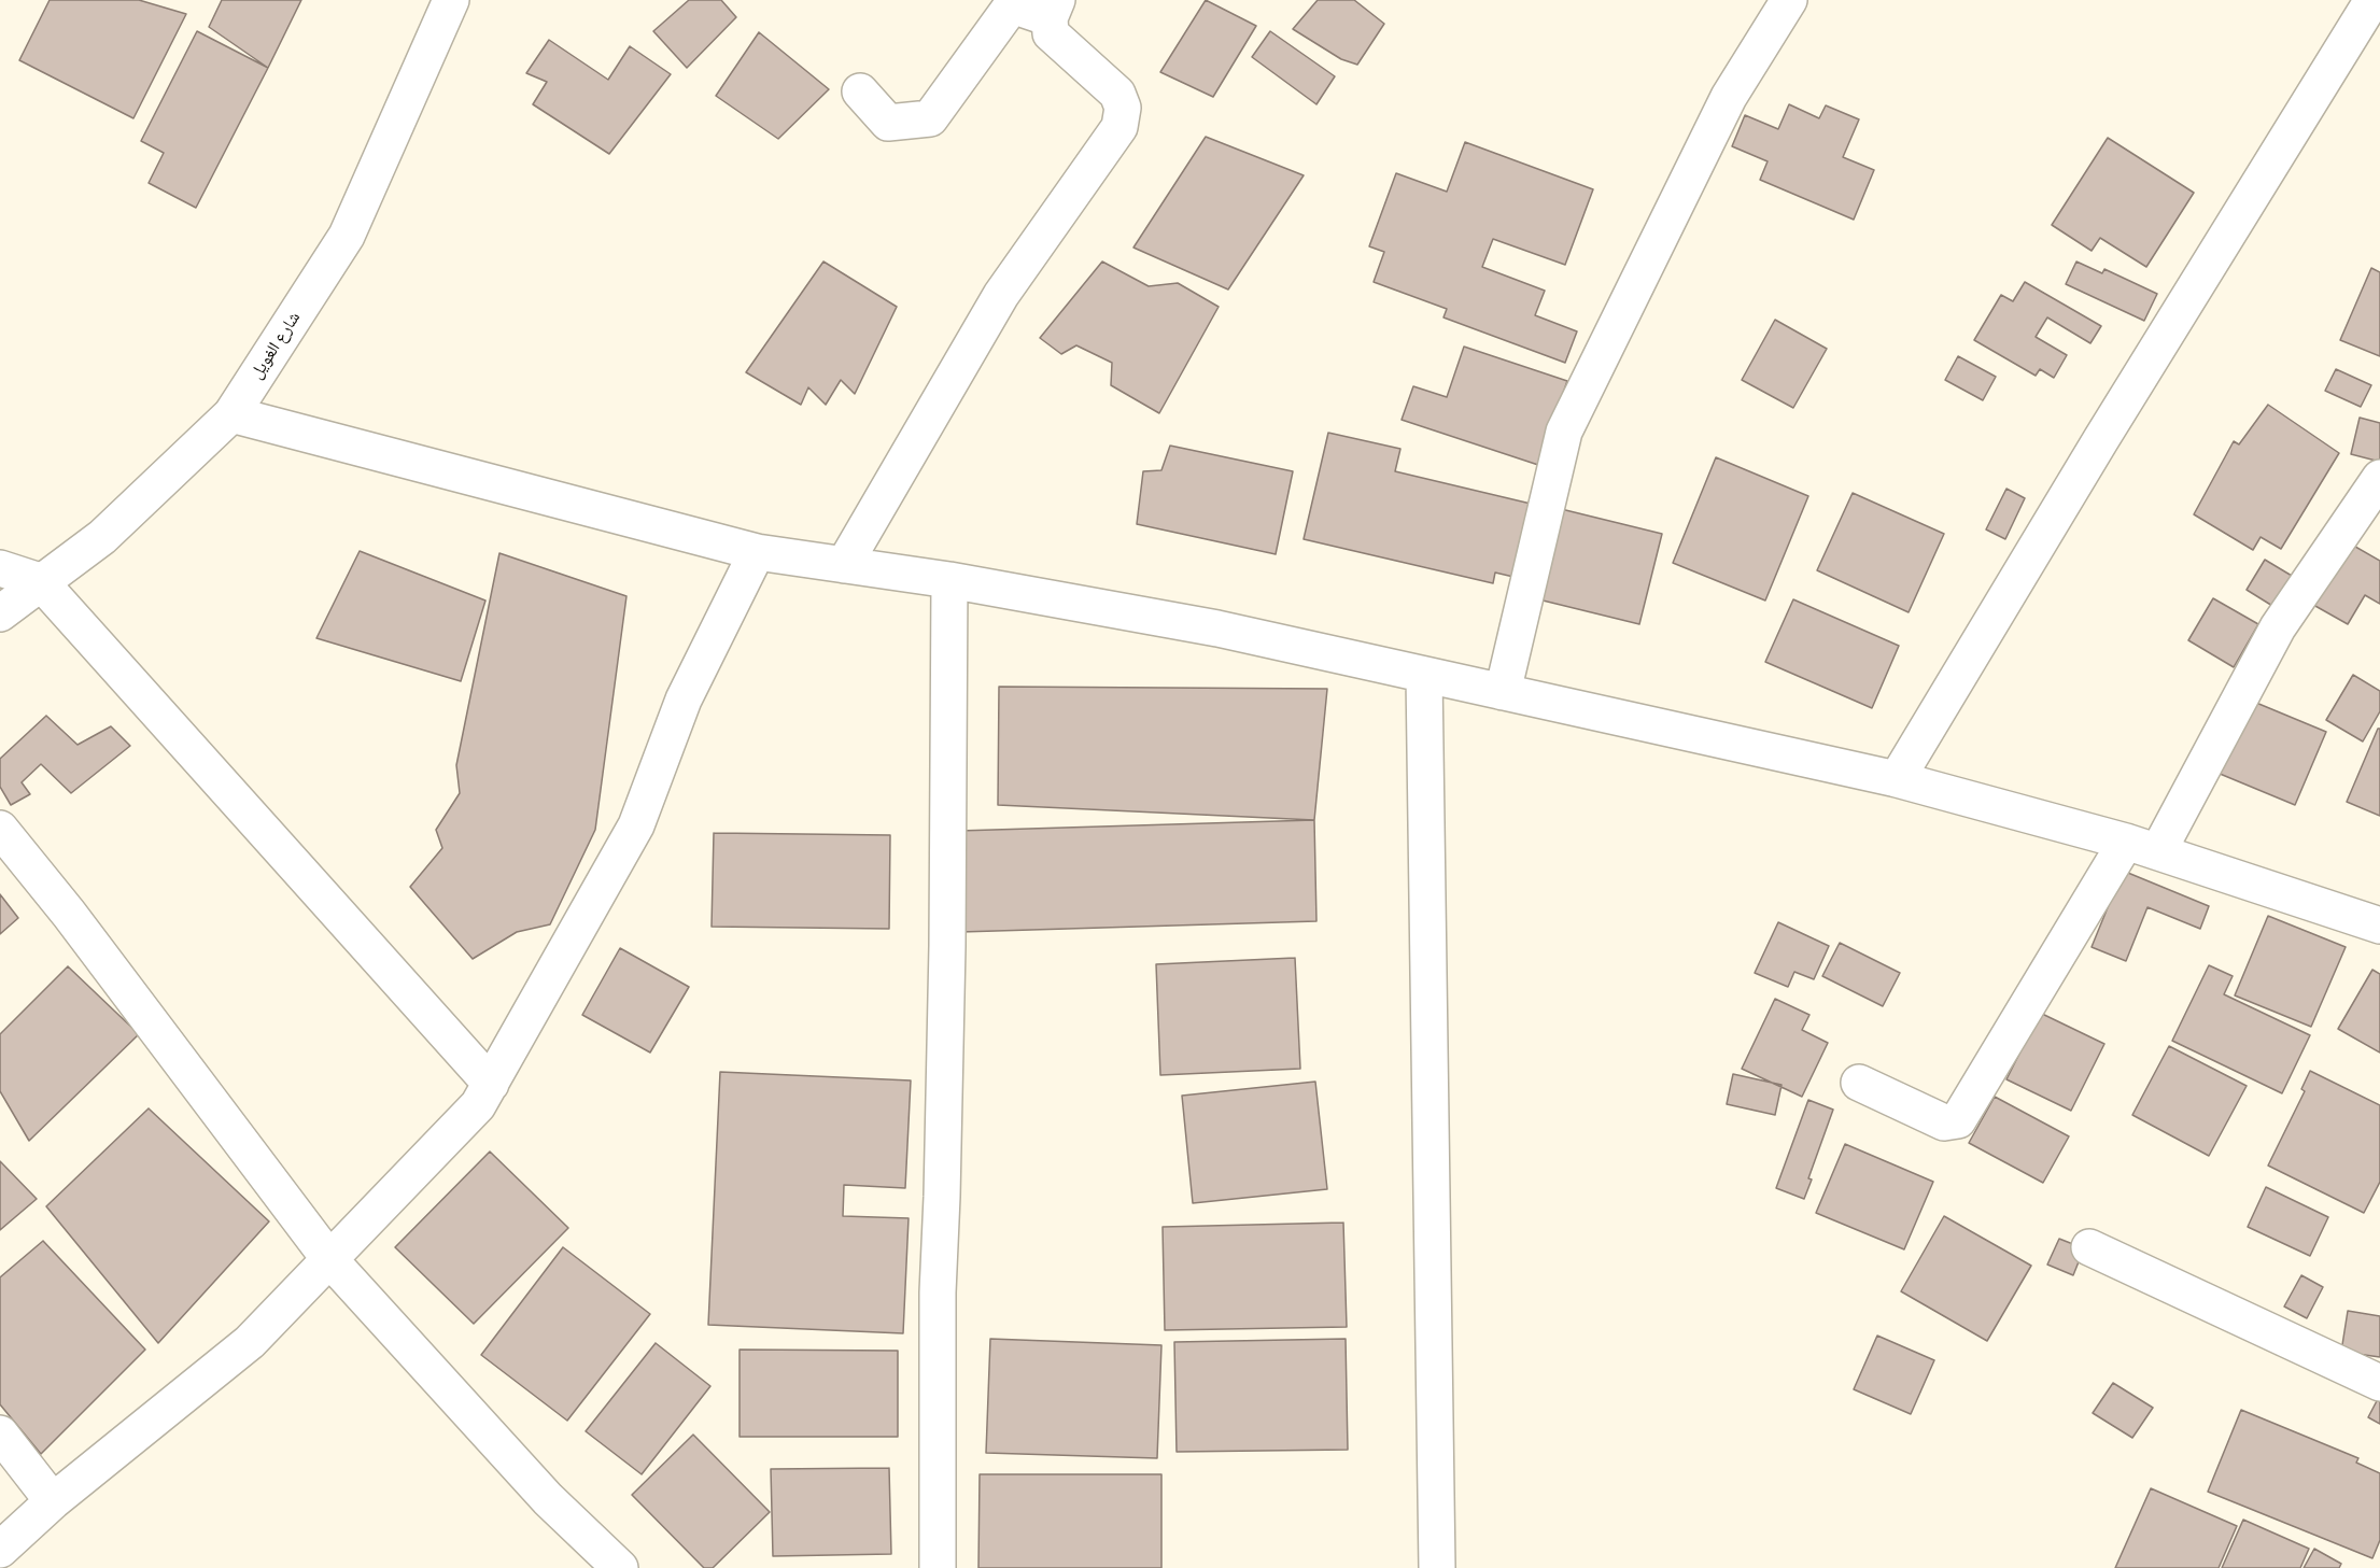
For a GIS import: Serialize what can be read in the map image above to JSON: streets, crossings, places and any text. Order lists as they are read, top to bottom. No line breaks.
{"streets":{"street":["شارع الغويل"]}}
